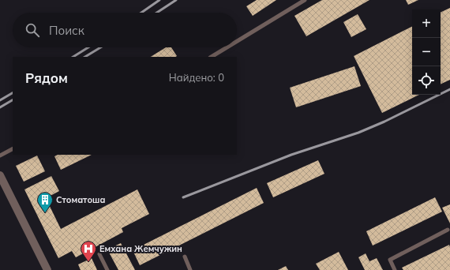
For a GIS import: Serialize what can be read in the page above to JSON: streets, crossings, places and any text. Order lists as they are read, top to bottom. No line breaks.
{"places":{"building":["Стоматоша"],"hospital":["Емхана Жемчужин"]},"page":{"map_buttons":["+","−"],"search":"Поиск","heading":["Рядом","Найдено: 0"]}}
